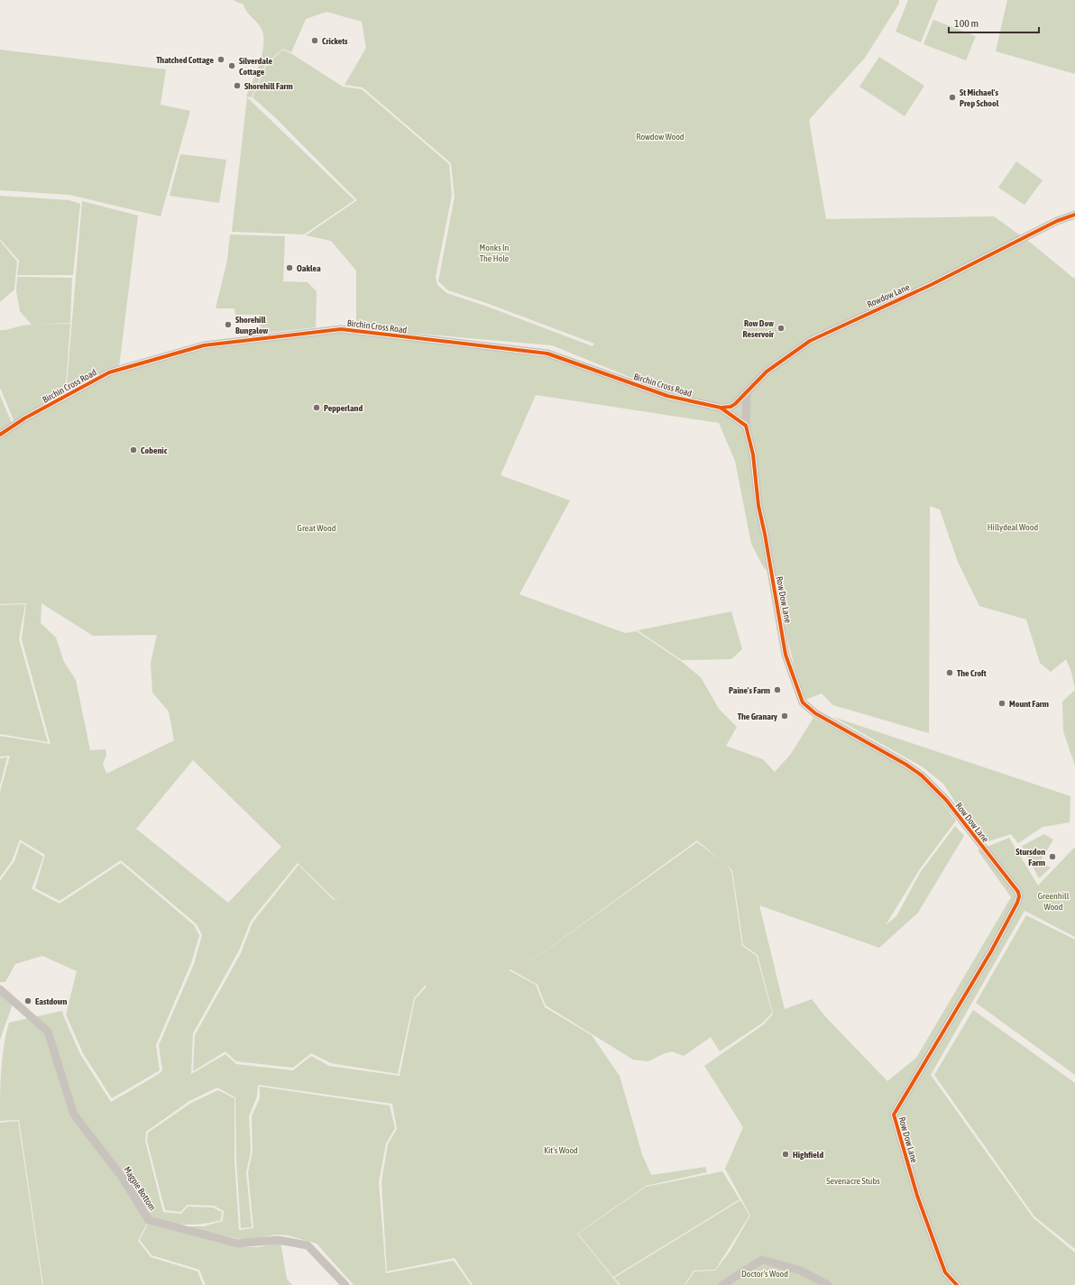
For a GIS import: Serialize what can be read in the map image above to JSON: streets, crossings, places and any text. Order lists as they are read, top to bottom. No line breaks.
{"streets":{"street":["Rowdow Lane","Birchin Cross Road","Row Dow Lane","Magpie Bottom"]},"crossings":[["Rowdow Lane","Birchin Cross Road"],["Rowdow Lane","Row Dow Lane"]],"parks":["Rowdow Wood","Monks In The Hole","Hillydeal Wood","Great Wood","Greenhill Wood","Kit's Wood","Sevenacre Stubs","Doctor's Wood"],"places":["Crickets","Thatched Cottage","Silverdale Cottage","Shorehill Farm","St Michael's Prep School","Oaklea","Shorehill Bungalow","Row Dow Reservoir","Pepperland","Cobenic","The Croft","Paine's Farm","Mount Farm","The Granary","Stursdon Farm","Eastdown","Highfield"],"scale_bar":"100 m"}
